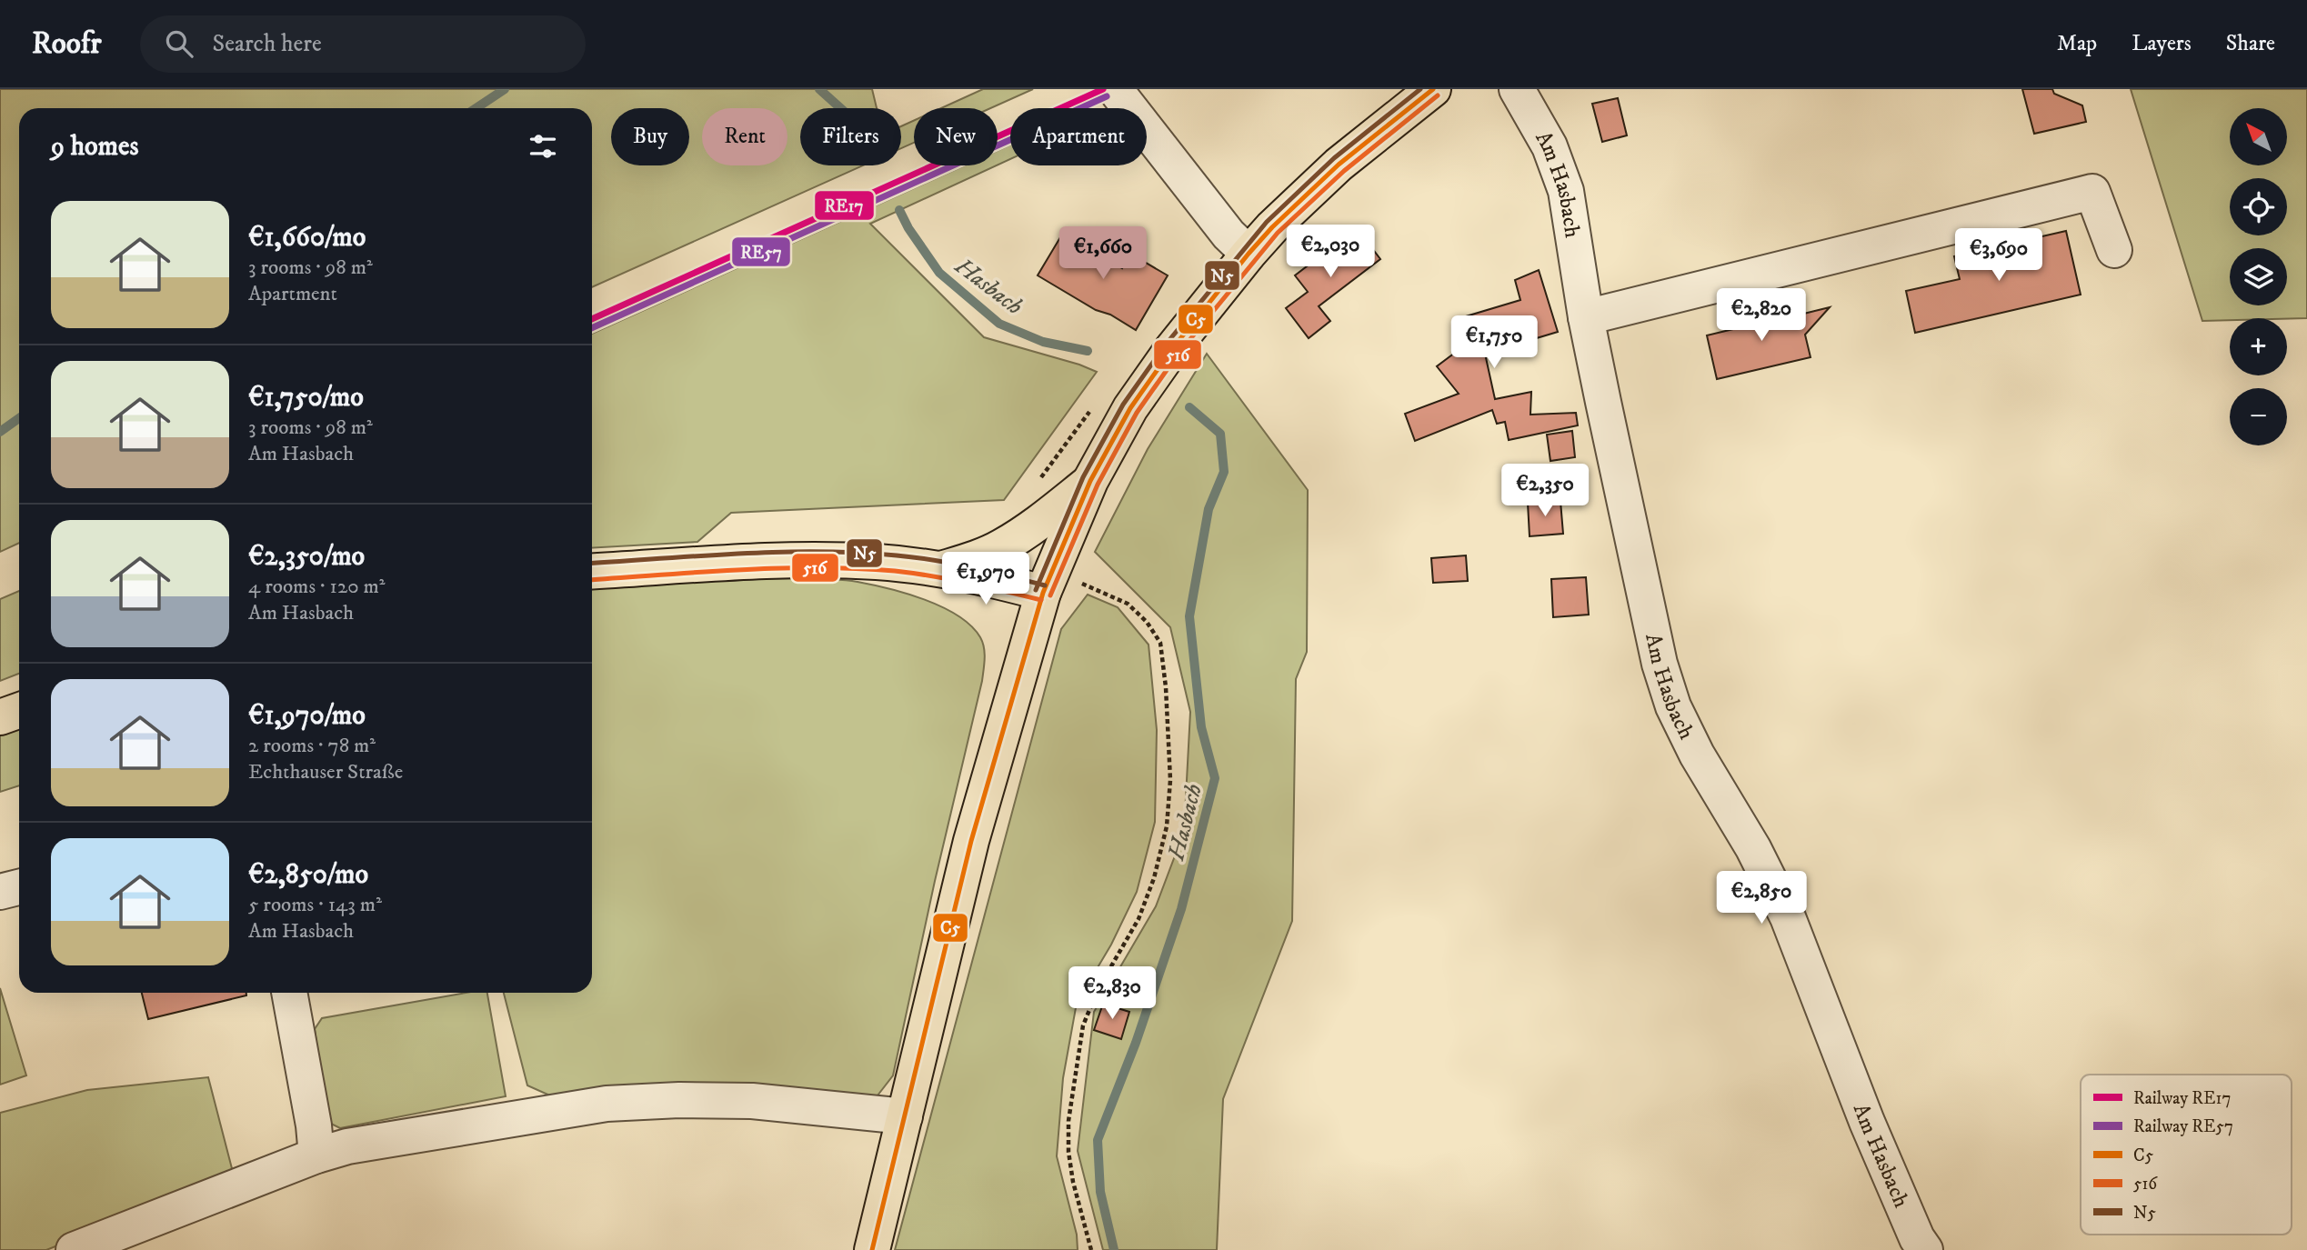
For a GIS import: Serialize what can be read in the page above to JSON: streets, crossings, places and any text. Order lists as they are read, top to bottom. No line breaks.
{"streets":{"street":["Am Hasbach"]},"water":["Hasbach"],"lines":["rail line RE17","transit line C5","transit line N5","transit line 516","rail line RE57"],"legend":["Railway RE17","Railway RE57","C5","516","N5"],"north":"top left","page":{"header":"Roofr","search":"Search here","nav":["Map","Layers","Share"],"map_buttons":["+","−"],"chip":["Buy","Rent","Filters","New","Apartment"],"heading":"9 homes","list":[{"name":"€1,660/mo","note":"3 rooms · 98 m² · Apartment"},{"name":"€1,750/mo","note":"3 rooms · 98 m² · Am Hasbach"},{"name":"€2,350/mo","note":"4 rooms · 120 m² · Am Hasbach"},{"name":"€1,970/mo","note":"2 rooms · 78 m² · Echthauser Straße"},{"name":"€2,850/mo","note":"5 rooms · 143 m² · Am Hasbach"}],"price":["€2,030","€1,660","€3,690","€2,820","€1,750","€2,350","€1,970","€2,850","€2,830"]}}
